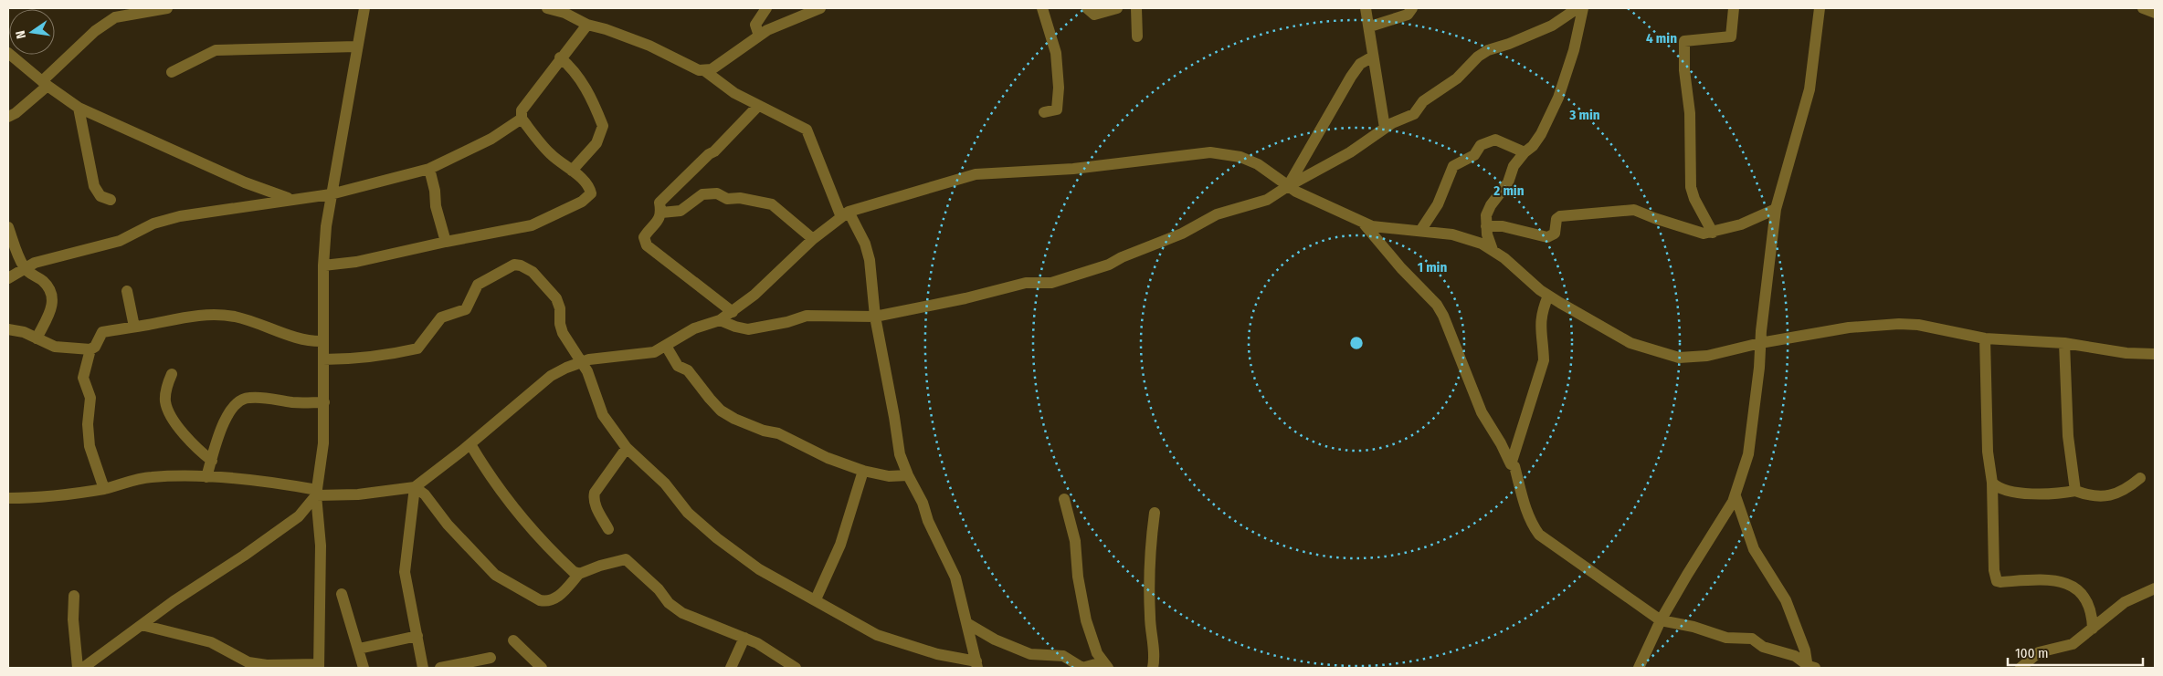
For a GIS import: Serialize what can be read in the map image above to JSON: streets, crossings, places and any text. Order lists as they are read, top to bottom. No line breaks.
{"scale_bar":"100 m","north":"left","rings":["4 min","3 min","2 min","1 min"]}
